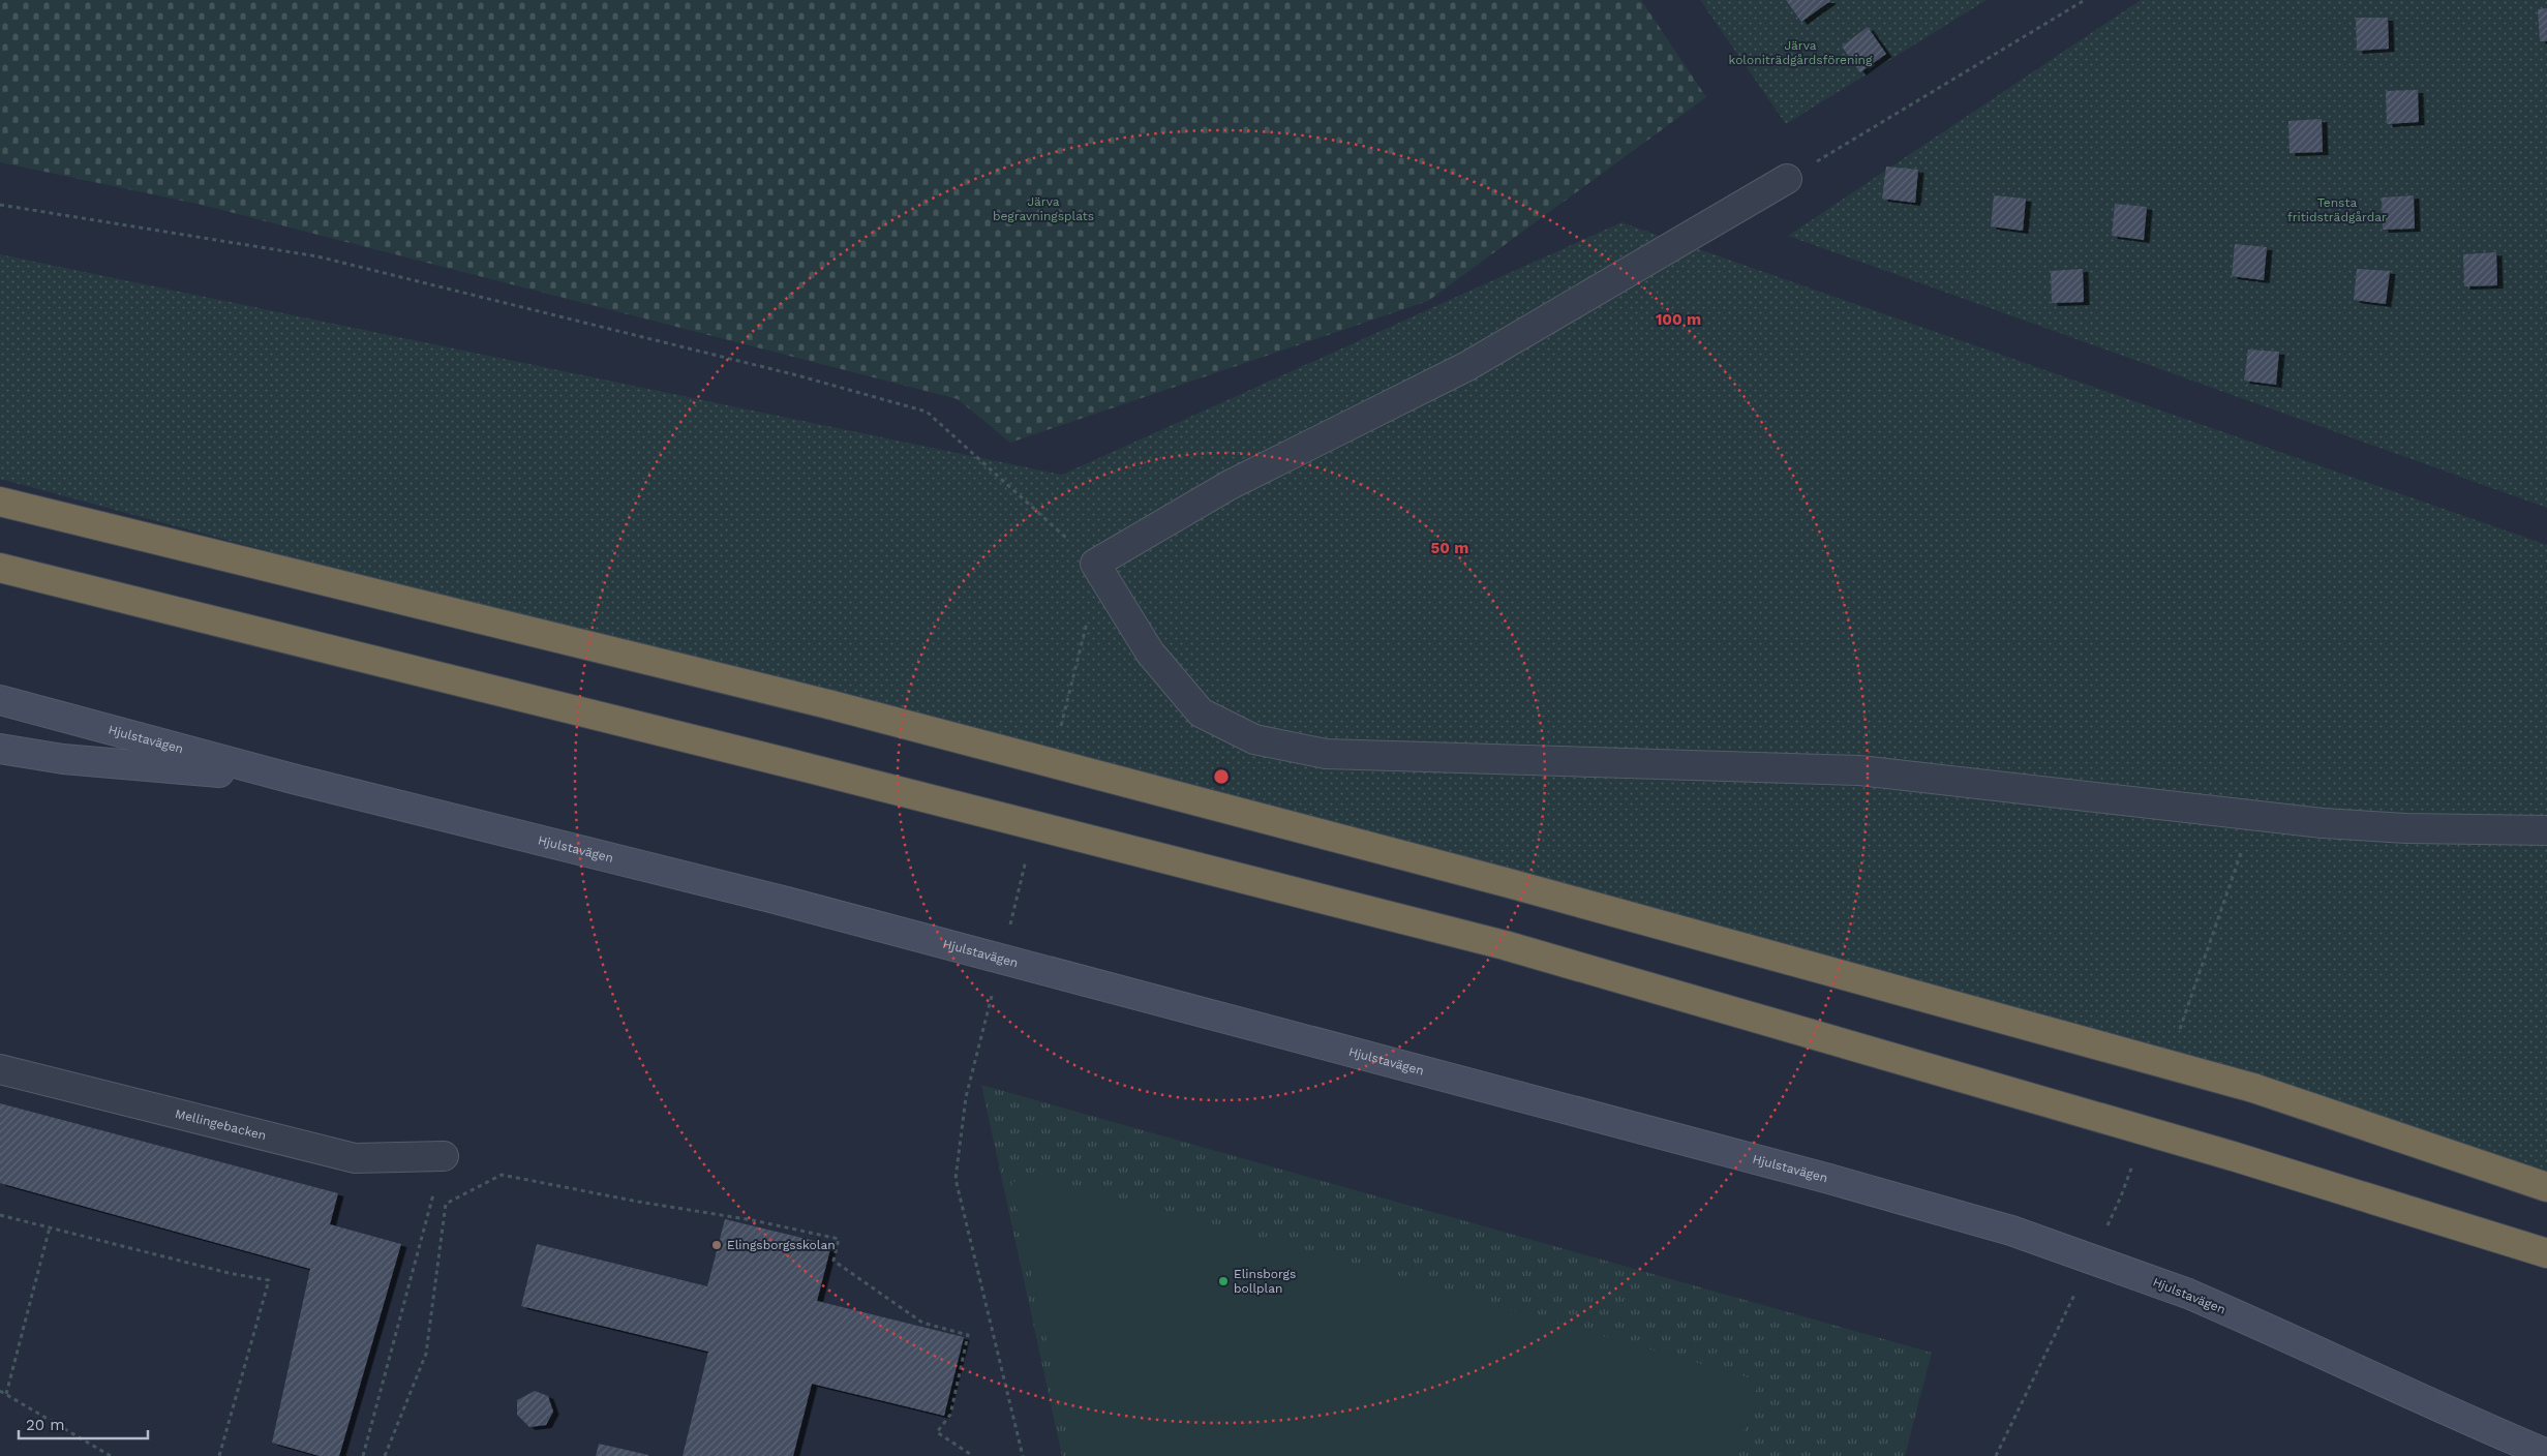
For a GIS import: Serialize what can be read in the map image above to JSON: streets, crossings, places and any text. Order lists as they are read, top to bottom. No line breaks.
{"streets":{"main road":["Hjulstavägen"],"street":["Mellingebacken"]},"parks":["Järva koloniträdgårdsförening","Järva begravningsplats","Tensta fritidsträdgårdar"],"places":["Elingsborgsskolan","Elinsborgs bollplan"],"scale_bar":"20 m","rings":["100 m","50 m"]}
